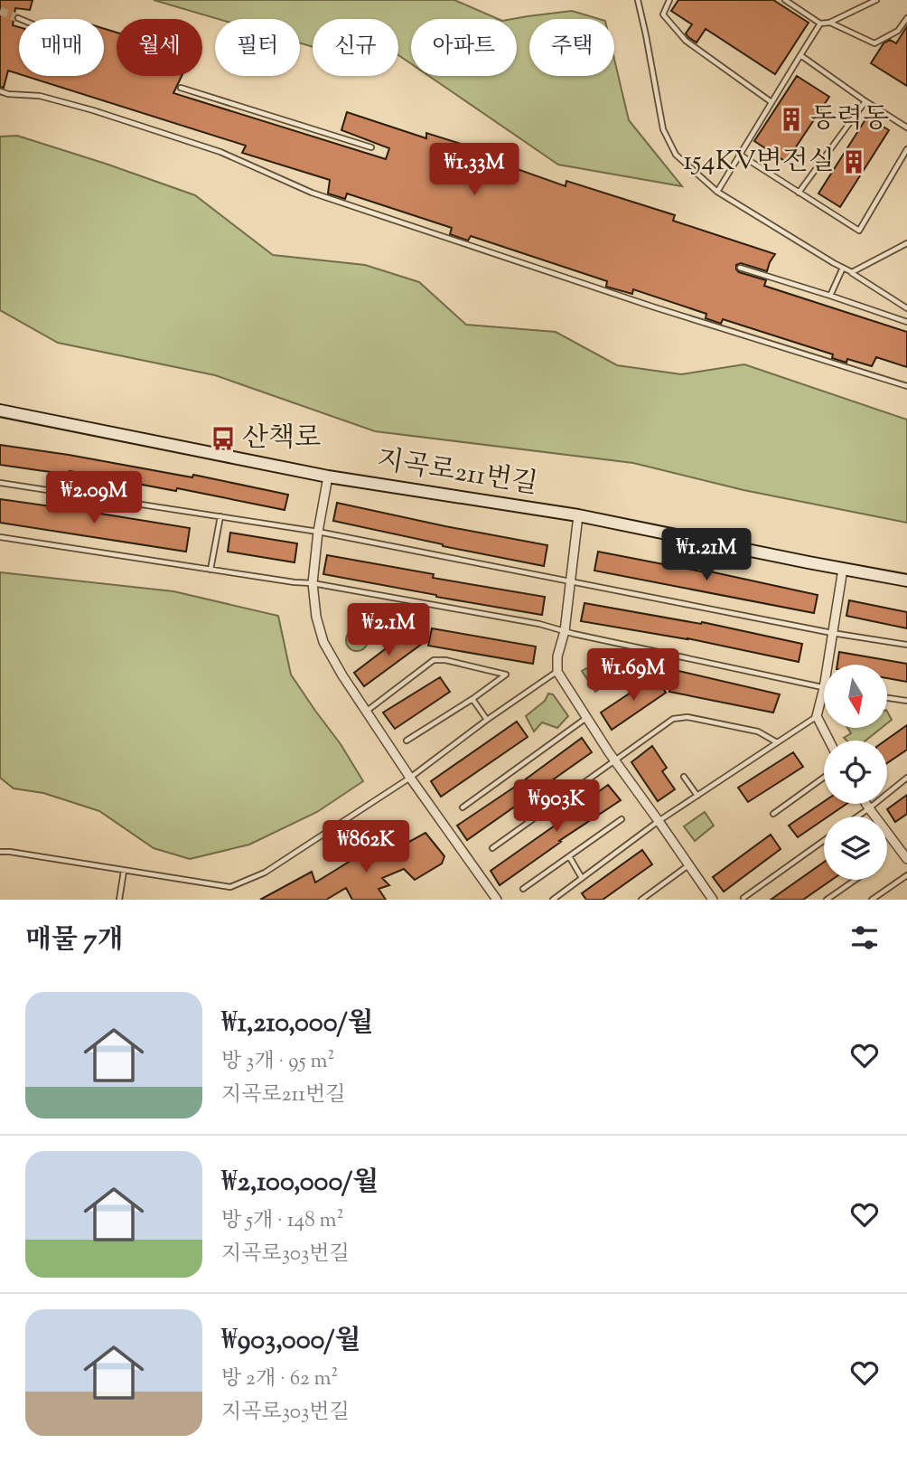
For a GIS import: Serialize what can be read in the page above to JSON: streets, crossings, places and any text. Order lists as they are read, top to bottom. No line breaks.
{"streets":{"main road":["지곡로211번길"]},"places":{"building":["동력동","154KV변전실"],"bus stop":["산책로"]},"north":"bottom","page":{"chip":["매매","월세","필터","신규","아파트","주택"],"price":["₩1.33M","₩2.09M","₩1.21M","₩2.1M","₩1.69M","₩903K","₩862K"],"heading":"매물 7개","list":[{"name":"₩1,210,000/월","note":"방 3개 · 95 m² · 지곡로211번길"},{"name":"₩2,100,000/월","note":"방 5개 · 148 m² · 지곡로303번길"},{"name":"₩903,000/월","note":"방 2개 · 62 m² · 지곡로303번길"}]}}
